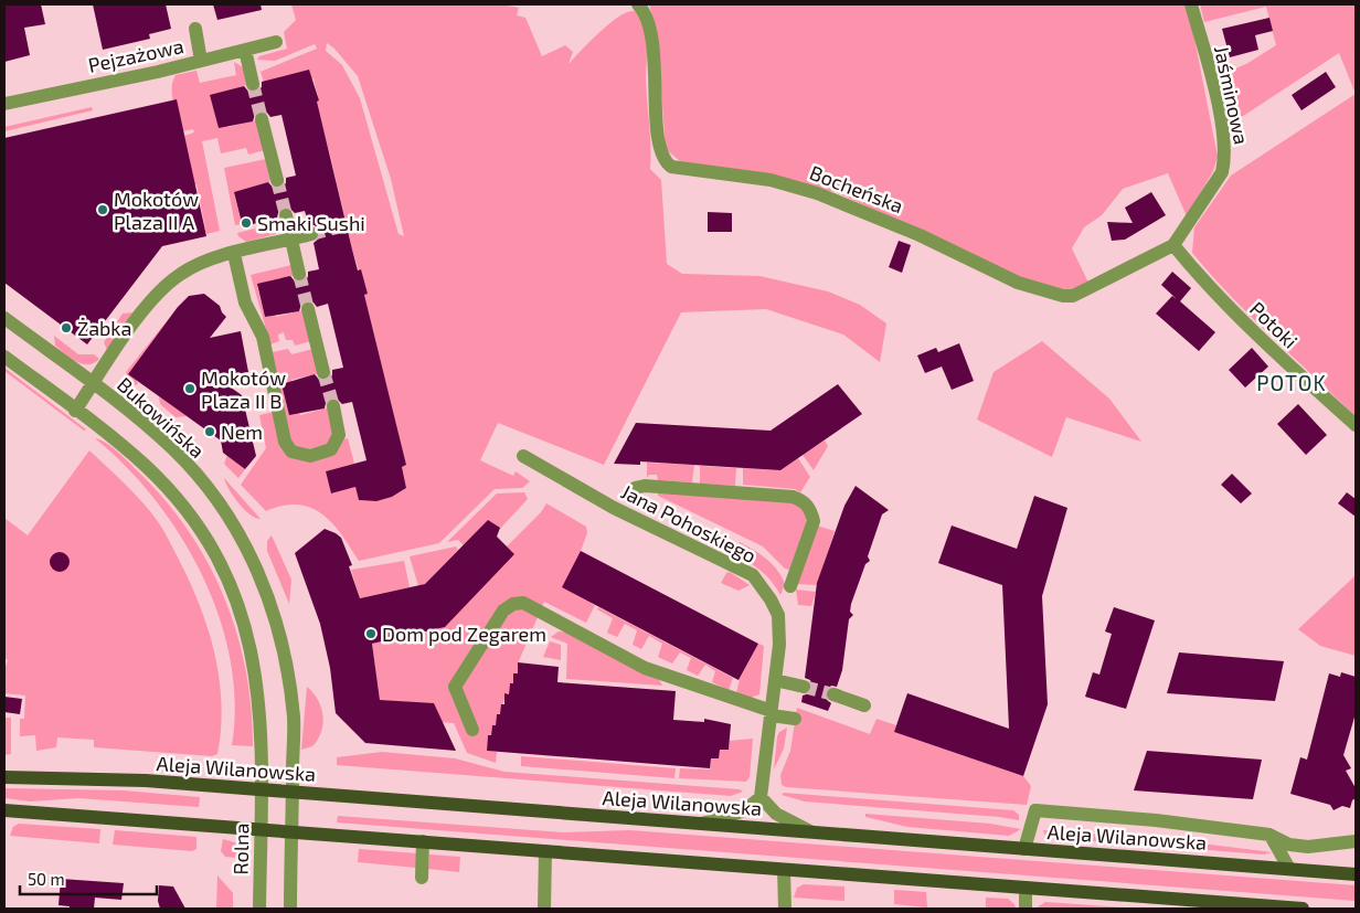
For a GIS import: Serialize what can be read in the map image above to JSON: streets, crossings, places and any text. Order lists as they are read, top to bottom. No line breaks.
{"streets":{"main road":["Aleja Wilanowska"],"street":["Pejzażowa","Jaśminowa","Bocheńska","Potoki","Bukowińska","Jana Pohoskiego","Rolna"]},"crossings":[["Jaśminowa","Bocheńska"],["Jaśminowa","Potoki"],["Bocheńska","Potoki"],["Bukowińska","Aleja Wilanowska"],["Aleja Wilanowska","Rolna"]],"districts":["POTOK"],"places":["Mokotów Plaza II A","Smaki Sushi","Żabka","Mokotów Plaza II B","Nem","Dom pod Zegarem"],"scale_bar":"50 m"}
